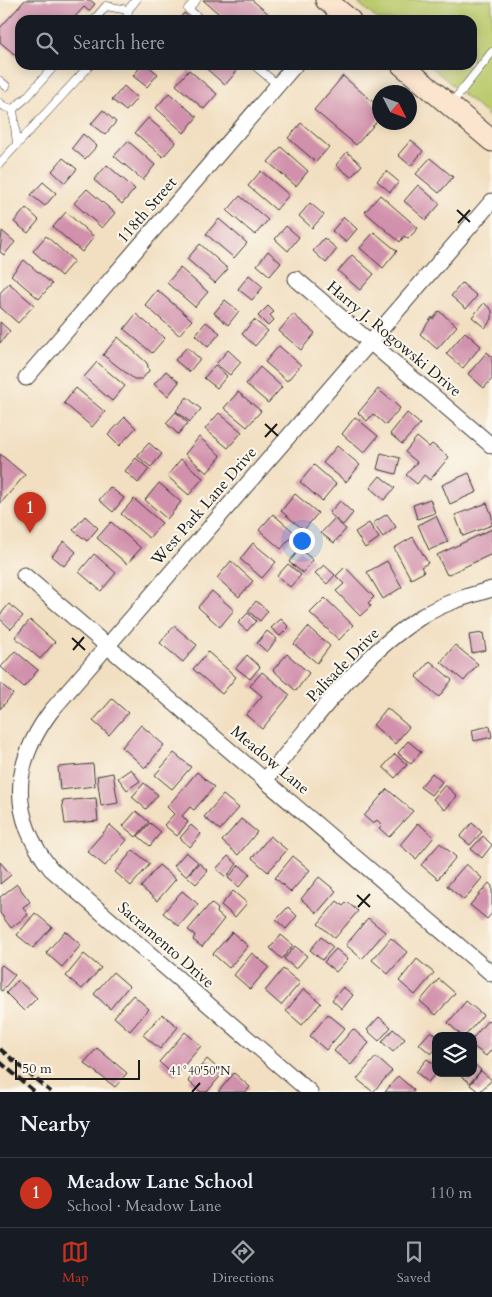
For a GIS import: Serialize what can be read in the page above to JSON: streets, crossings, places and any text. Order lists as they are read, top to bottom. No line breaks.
{"streets":{"street":["118th Street","Harry J. Rogowski Drive","West Park Lane Drive","Palisade Drive","Meadow Lane","Sacramento Drive"]},"crossings":[["Harry J. Rogowski Drive","West Park Lane Drive"],["West Park Lane Drive","Meadow Lane"],["West Park Lane Drive","Sacramento Drive"],["Palisade Drive","Meadow Lane"]],"scale_bar":"50 m","north":"bottom right","page":{"search":"Search here","pins":"1","scale":"50 m","heading":"Nearby","list":[{"mark":"1","name":"Meadow Lane School","note":"School · Meadow Lane","value":"110 m"}],"nav":["Map","Directions","Saved"]},"coordinates":["41°40'50\"N"]}
